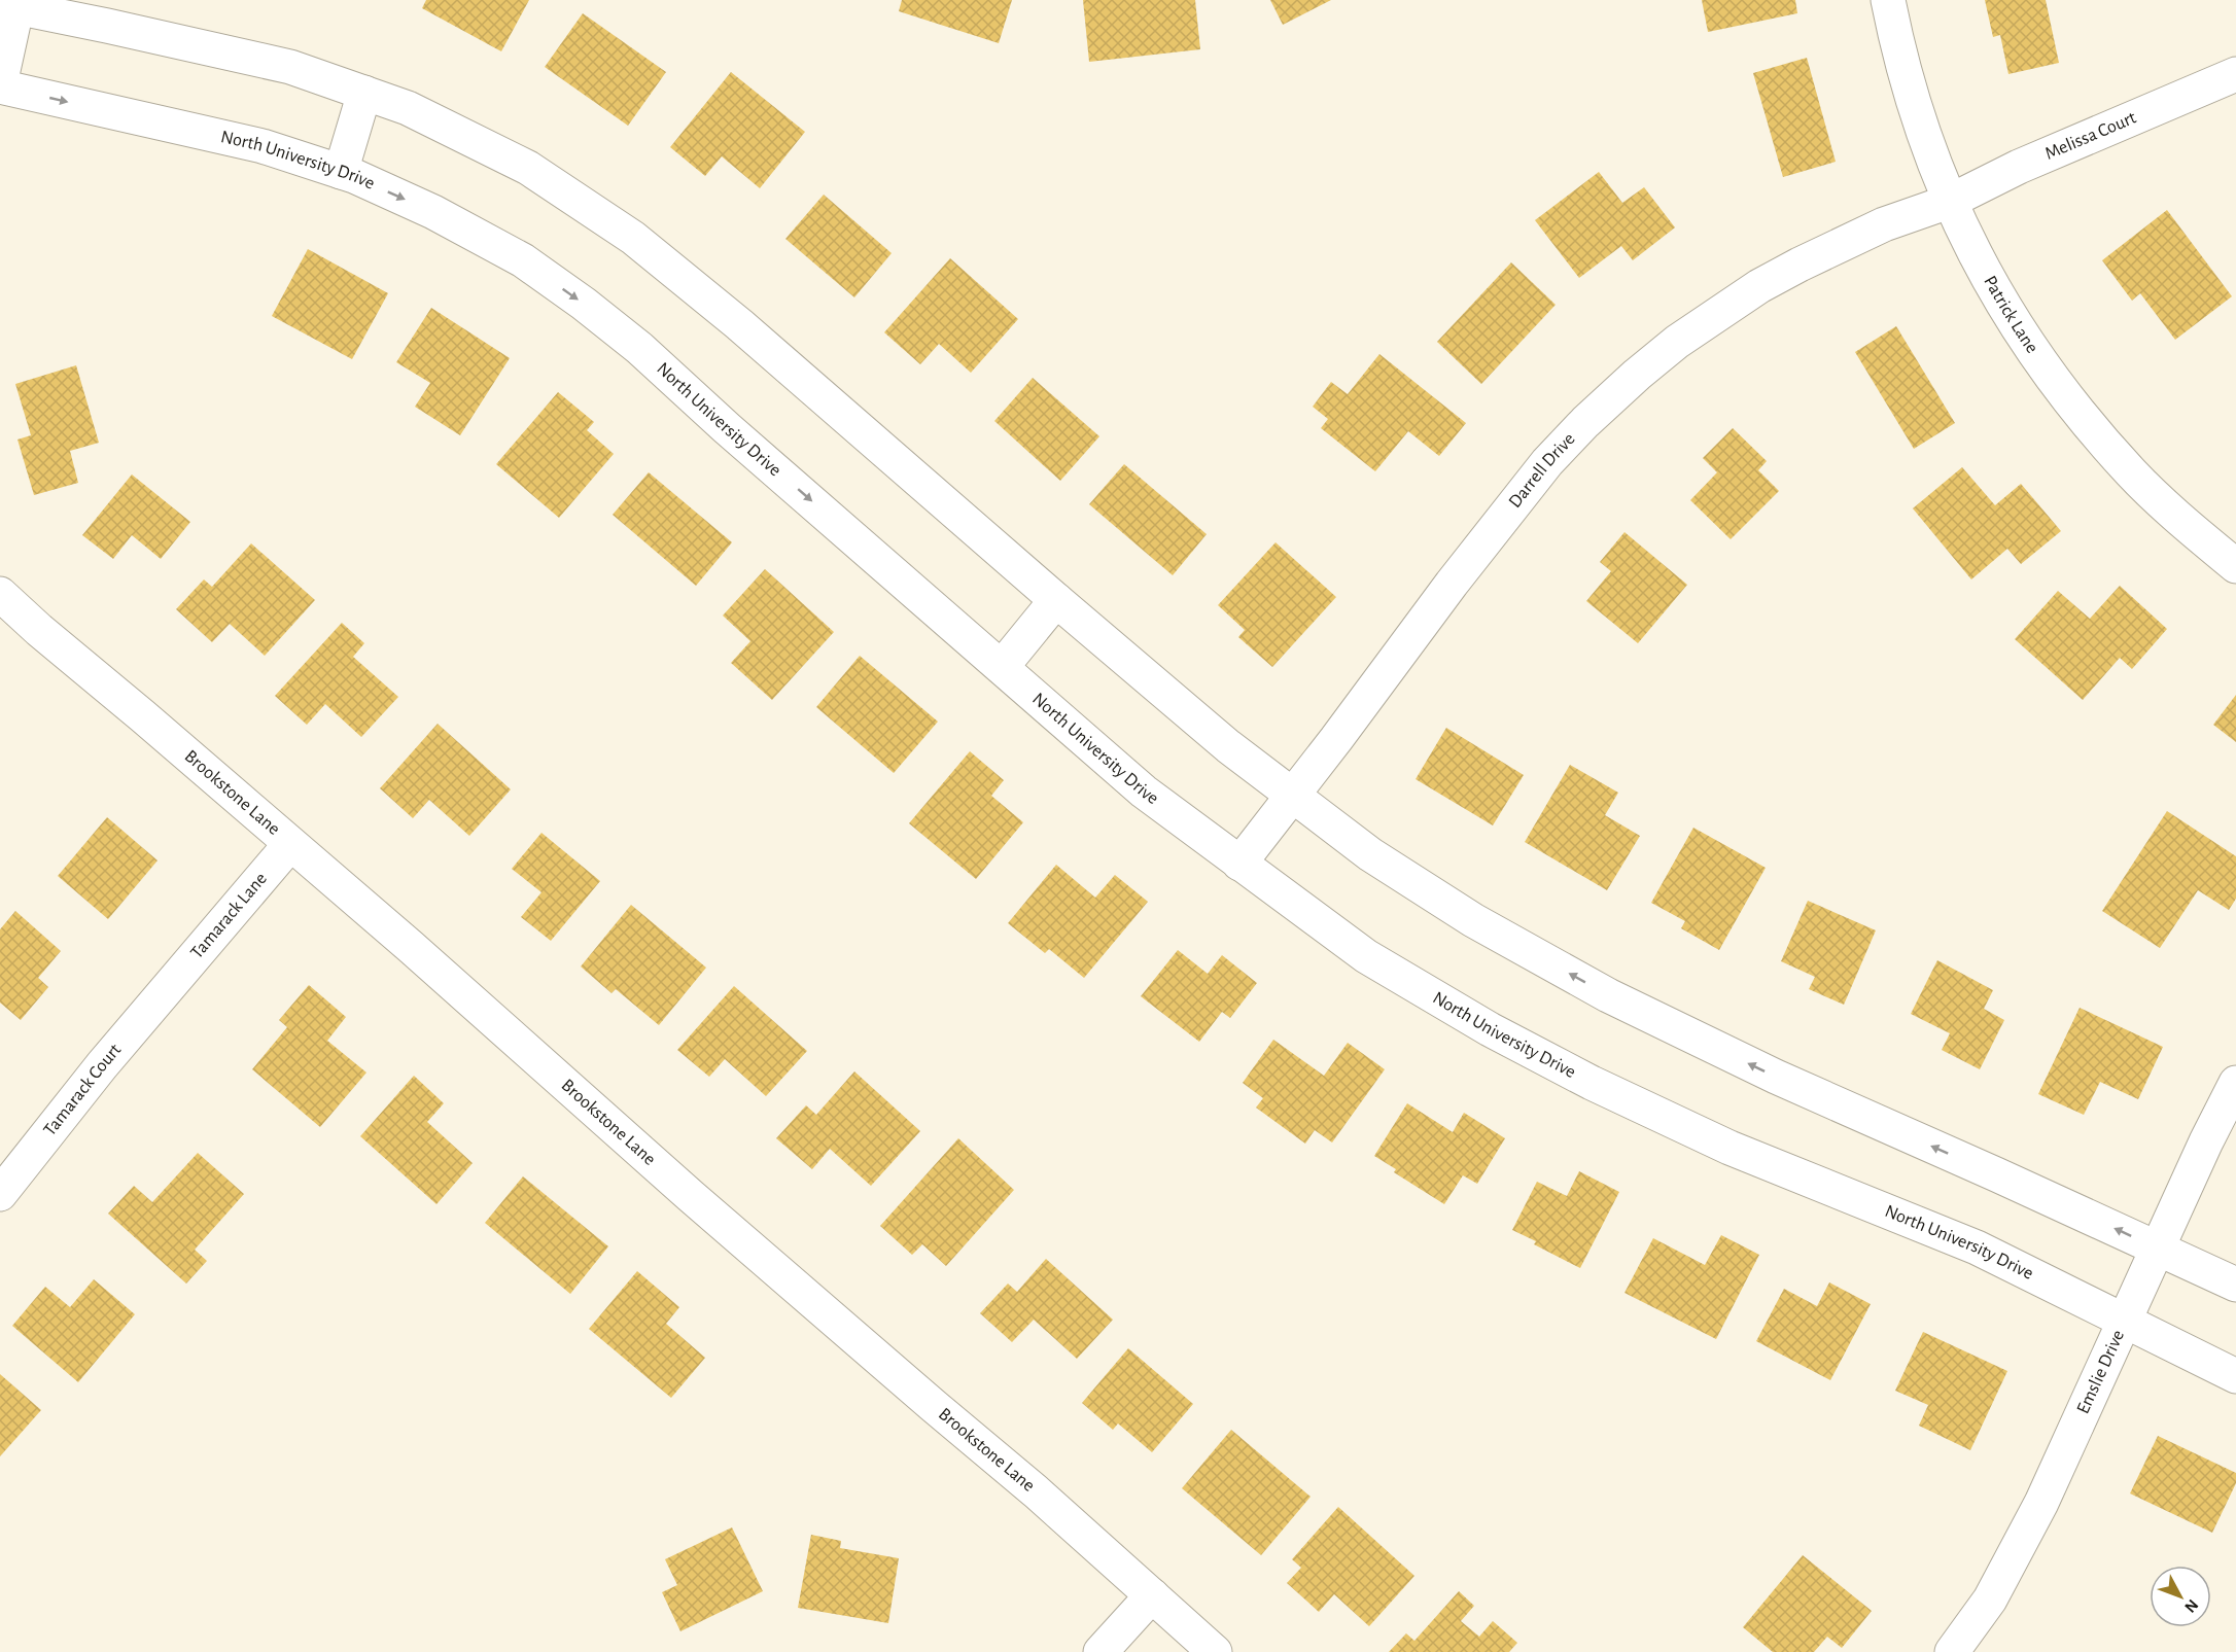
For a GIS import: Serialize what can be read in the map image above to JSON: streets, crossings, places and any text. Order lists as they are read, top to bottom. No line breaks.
{"streets":{"street":["Melissa Court","North University Drive","Patrick Lane","Darrell Drive","Brookstone Lane","Tamarack Lane","Tamarack Court","Emslie Drive"]},"crossings":[["Melissa Court","Patrick Lane"],["Melissa Court","Darrell Drive"],["North University Drive","Darrell Drive"],["North University Drive","Emslie Drive"],["Patrick Lane","Darrell Drive"],["Brookstone Lane","Tamarack Lane"],["Tamarack Lane","Tamarack Court"]],"north":"bottom right"}
